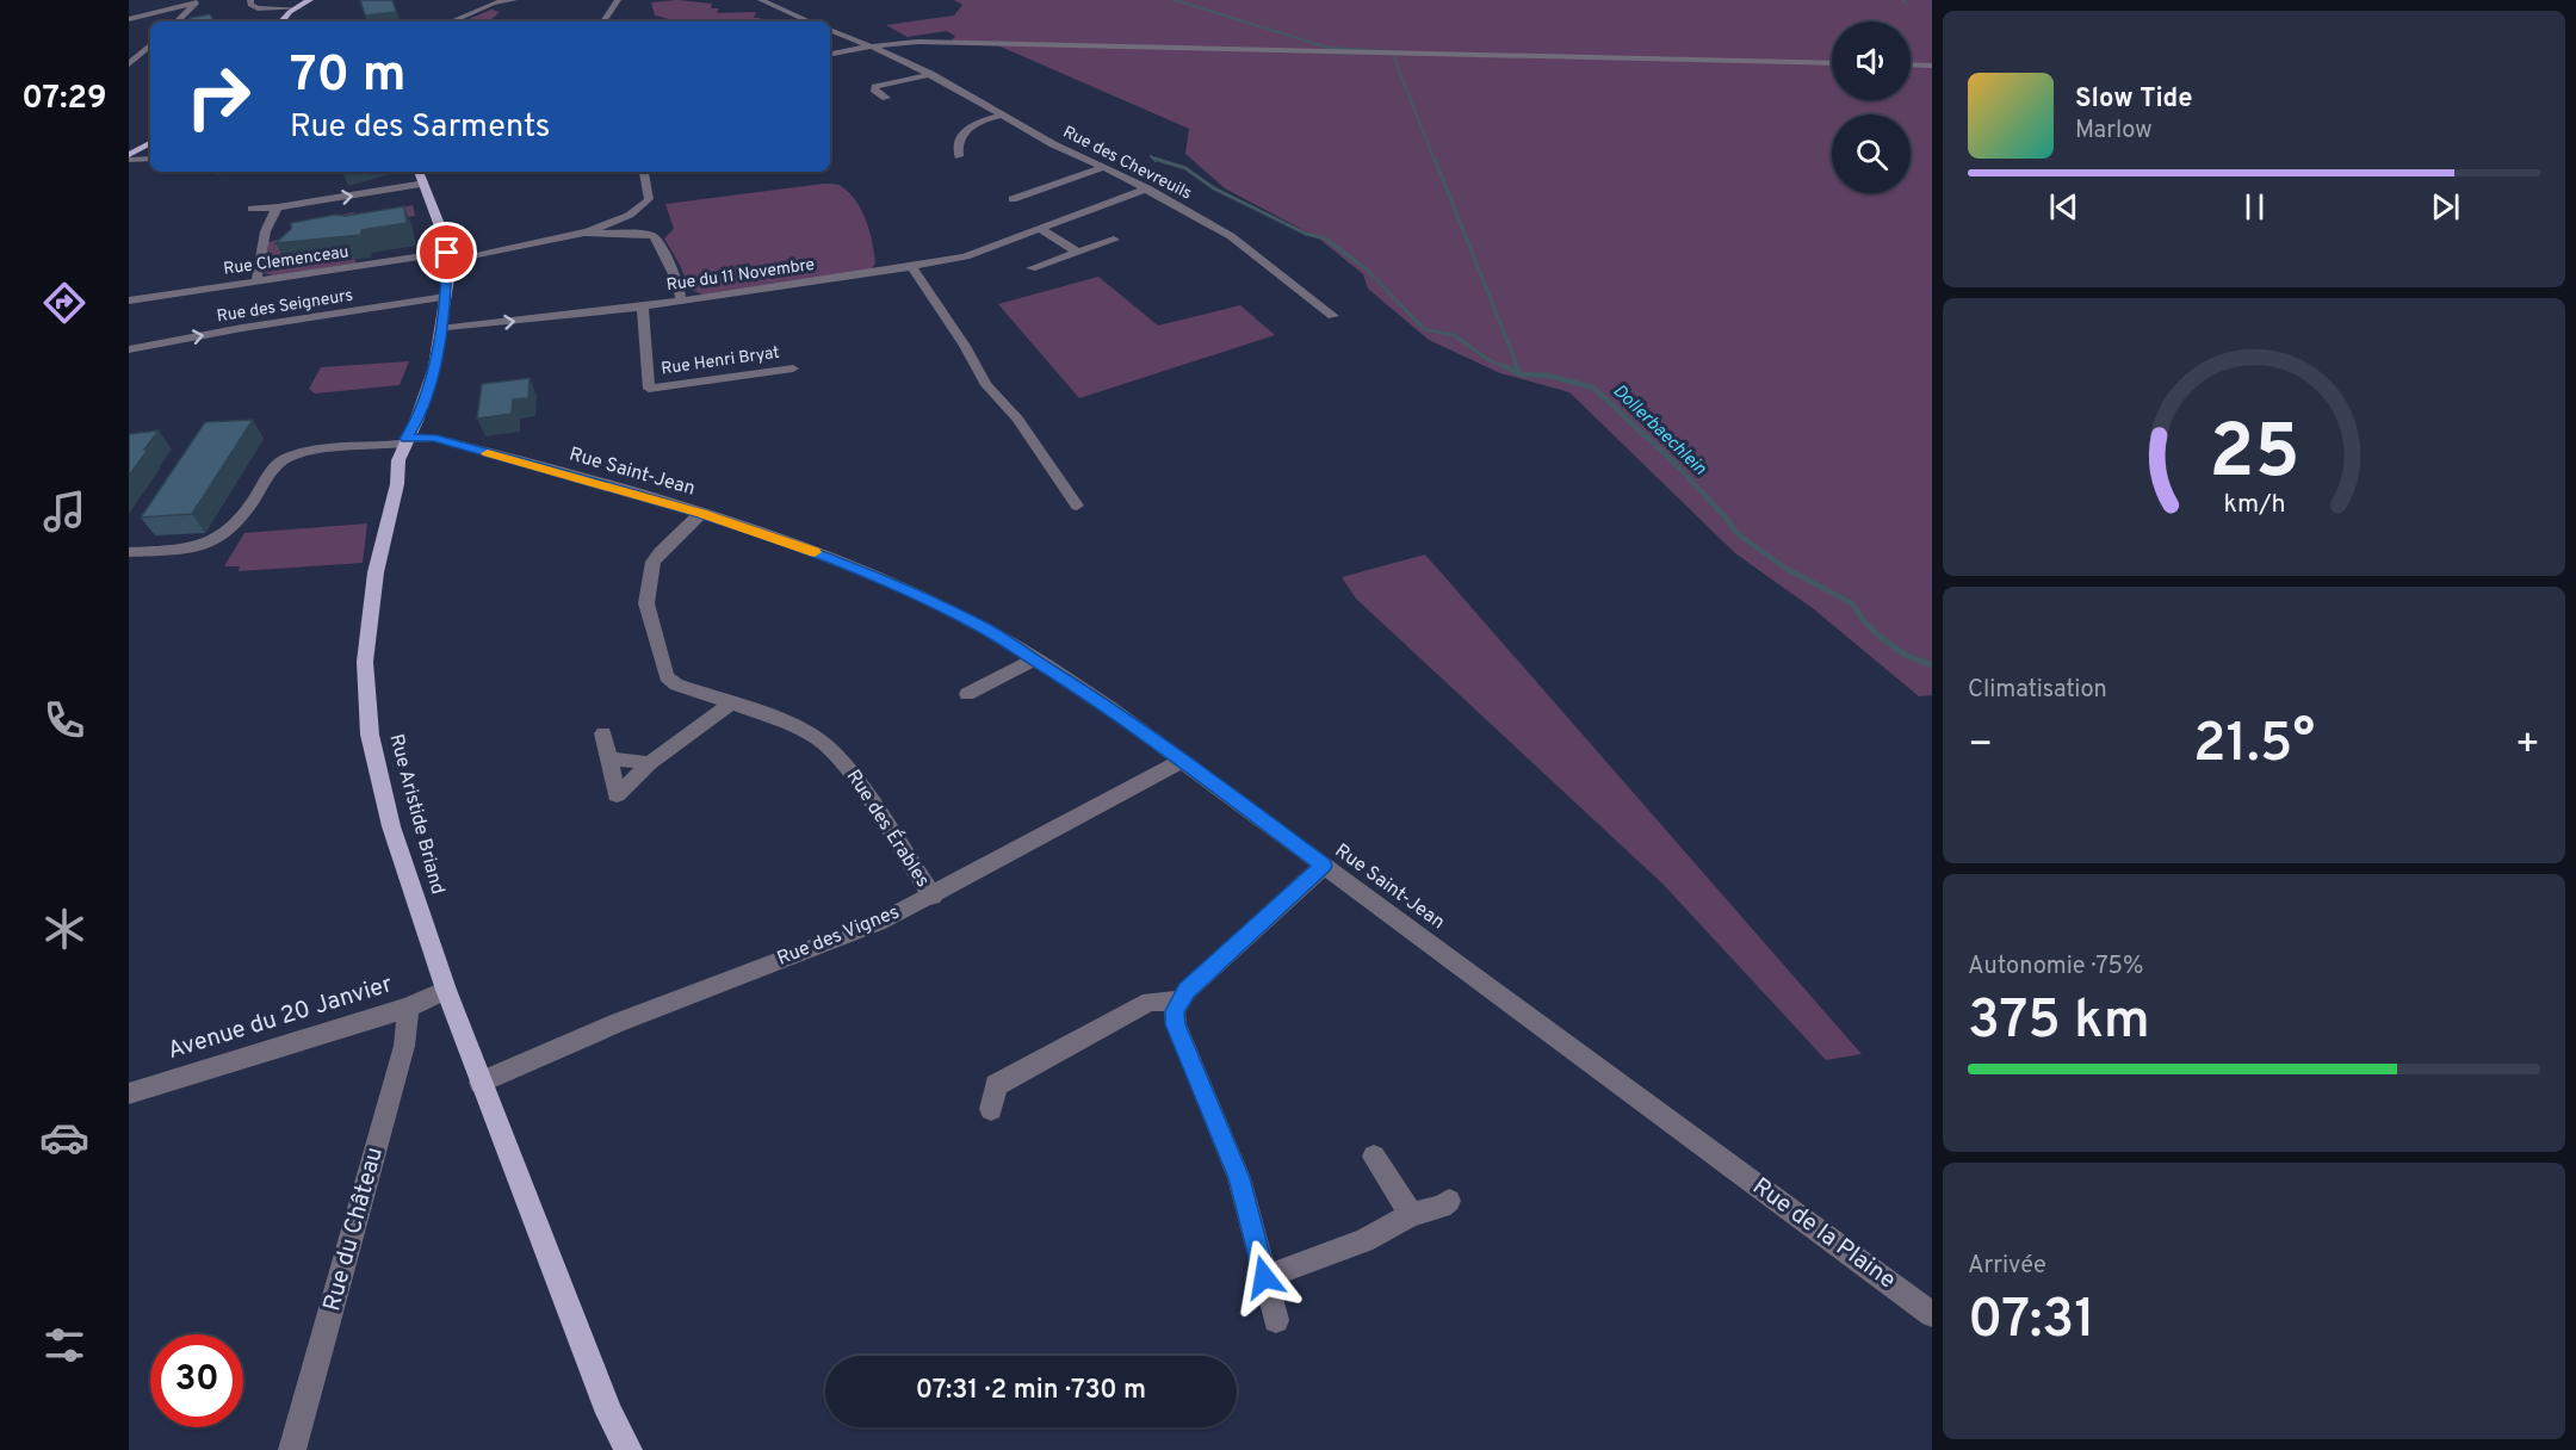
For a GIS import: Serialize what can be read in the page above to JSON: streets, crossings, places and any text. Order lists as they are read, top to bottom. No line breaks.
{"streets":{"main road":["Rue Aristide Briand"],"street":["Rue des Chevreuils","Rue Clemenceau","Rue du 11 Novembre","Rue des Seigneurs","Rue Henri Bryat","Rue Saint-Jean","Rue des Érables","Rue des Vignes","Avenue du 20 Janvier","Rue du Château","Rue de la Plaine"]},"crossings":[["Rue des Chevreuils","Rue du 11 Novembre"],["Rue Clemenceau","Rue Aristide Briand"],["Rue du 11 Novembre","Rue Henri Bryat"],["Rue du 11 Novembre","Rue Aristide Briand"],["Rue des Seigneurs","Rue Aristide Briand"],["Rue Saint-Jean","Rue Aristide Briand"],["Rue Saint-Jean","Rue des Érables"],["Rue Saint-Jean","Rue des Vignes"],["Rue Saint-Jean","Rue de la Plaine"],["Rue Aristide Briand","Rue des Vignes"],["Rue Aristide Briand","Avenue du 20 Janvier"],["Rue des Érables","Rue des Vignes"],["Avenue du 20 Janvier","Rue du Château"]],"water":["Dollerbaechlein"],"page":{"tabs":"07:29","turn":["70 m","Rue des Sarments"],"song":["Slow Tide","Marlow"],"tile":["Climatisation",["Autonomie · 75%","375 km"],["Arrivée","07:31"]],"heat":["−","21.5°","+"],"limit":"30","trip":"07:31 · 2 min · 730 m","gauge":["25","km/h"]}}
